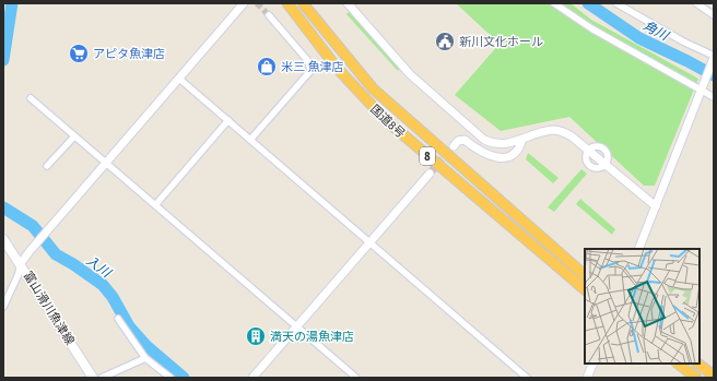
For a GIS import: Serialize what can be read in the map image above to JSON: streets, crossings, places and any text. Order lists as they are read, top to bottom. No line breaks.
{"streets":{"highway":["国道8号","8"],"main road":["富山滑川魚津線"]},"water":["角川","入川"],"places":{"public building":["新川文化ホール"],"supermarket":["アピタ魚津店"],"shop":["米三 魚津店"],"building":["満天の湯魚津店"]}}
